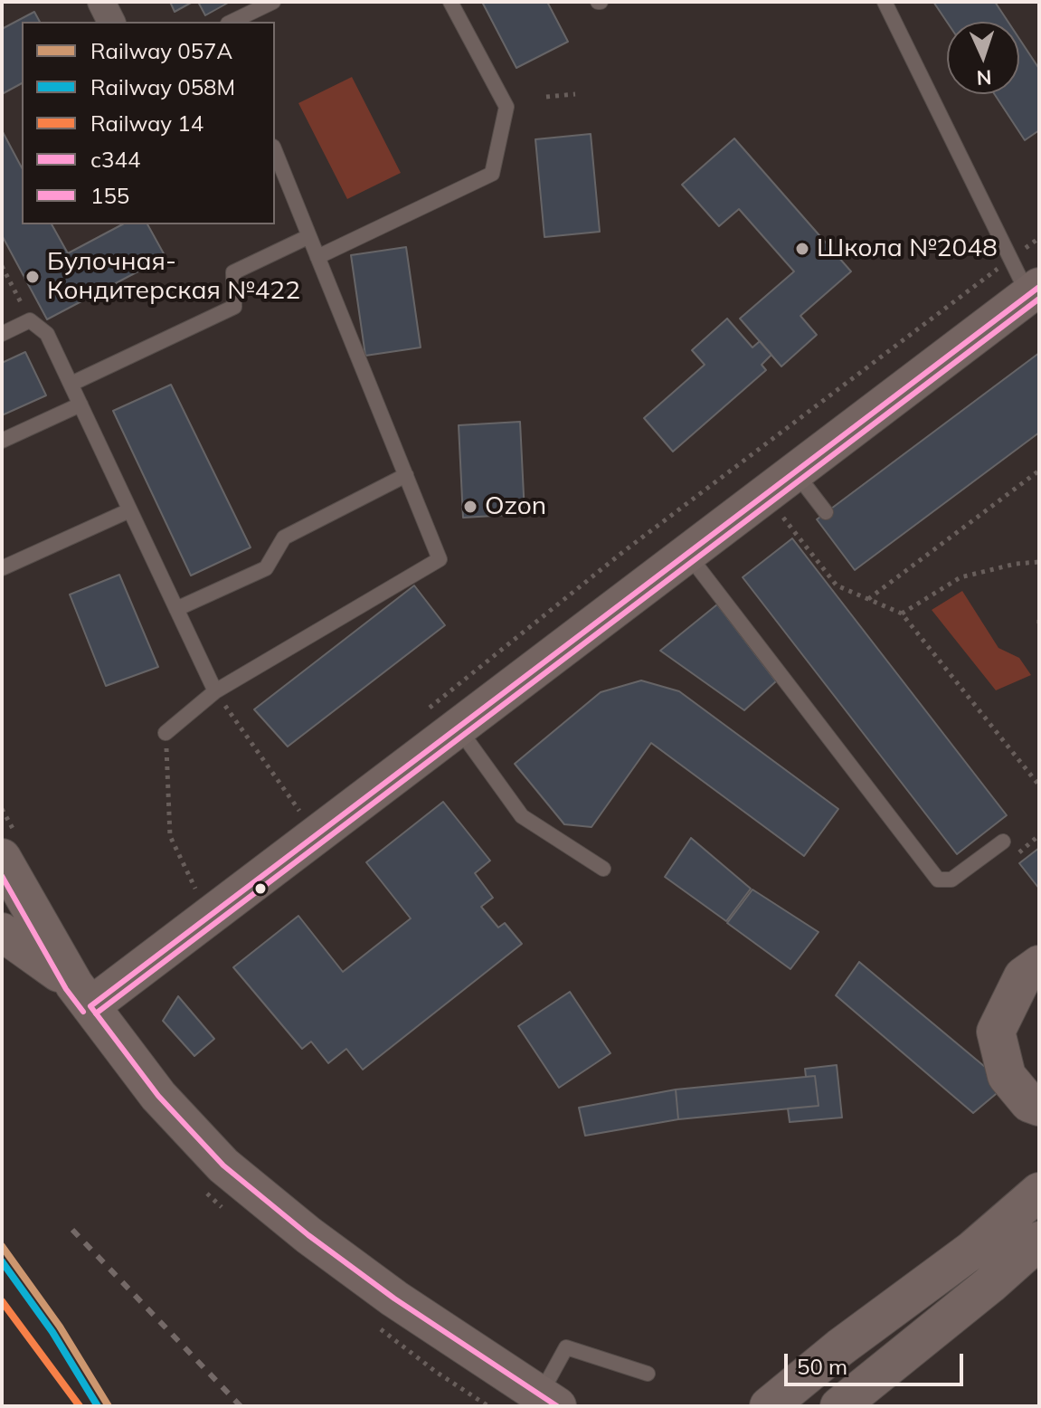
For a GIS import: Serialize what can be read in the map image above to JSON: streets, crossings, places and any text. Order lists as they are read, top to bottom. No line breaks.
{"places":["Школа №2048","Булочная- Кондитерская №422","Ozon"],"lines":["transit line с344","transit line 155","rail line 057А","rail line 058М","rail line 14"],"legend":["Railway 057А","Railway 058М","Railway 14","с344","155"],"scale_bar":"50 m","north":"bottom"}
